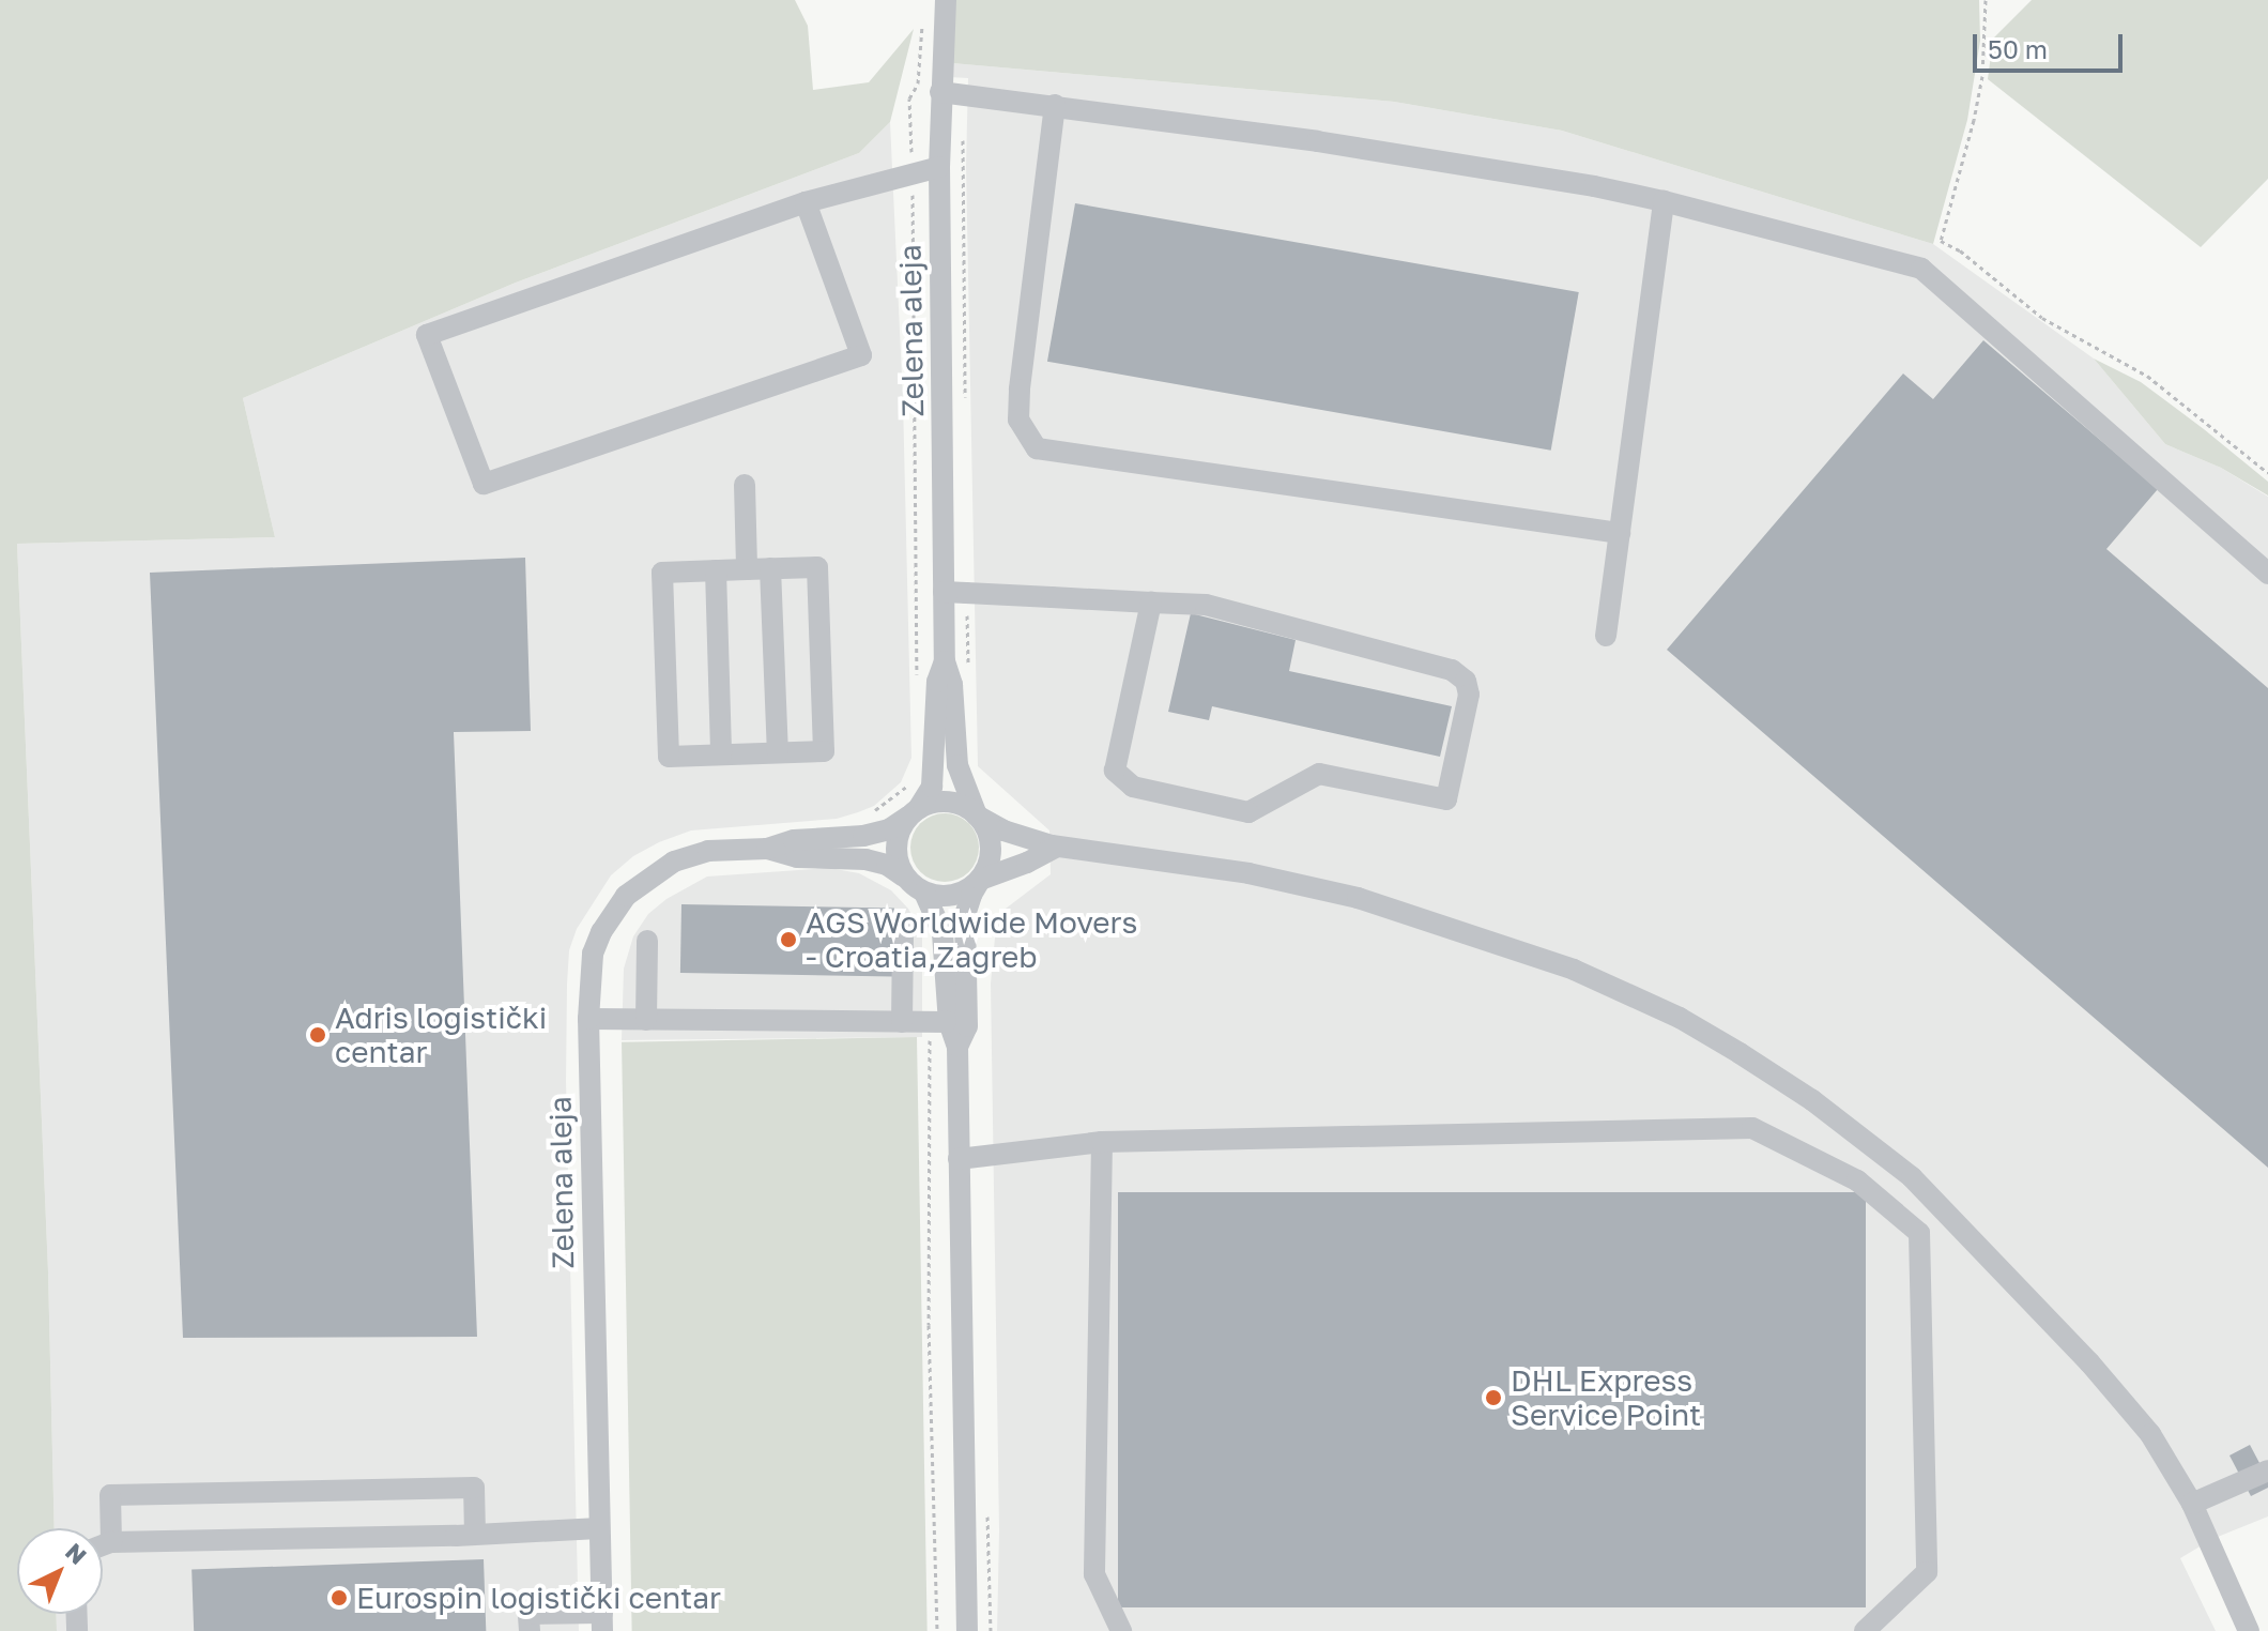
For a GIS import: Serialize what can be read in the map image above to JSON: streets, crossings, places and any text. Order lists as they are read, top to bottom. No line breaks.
{"streets":{"street":["Zelena aleja"]},"places":["AGS Worldwide Movers - Croatia,Zagreb","Adris logistički centar","DHL Express Service Point","Eurospin logistički centar"],"scale_bar":"50 m","north":"top right"}
